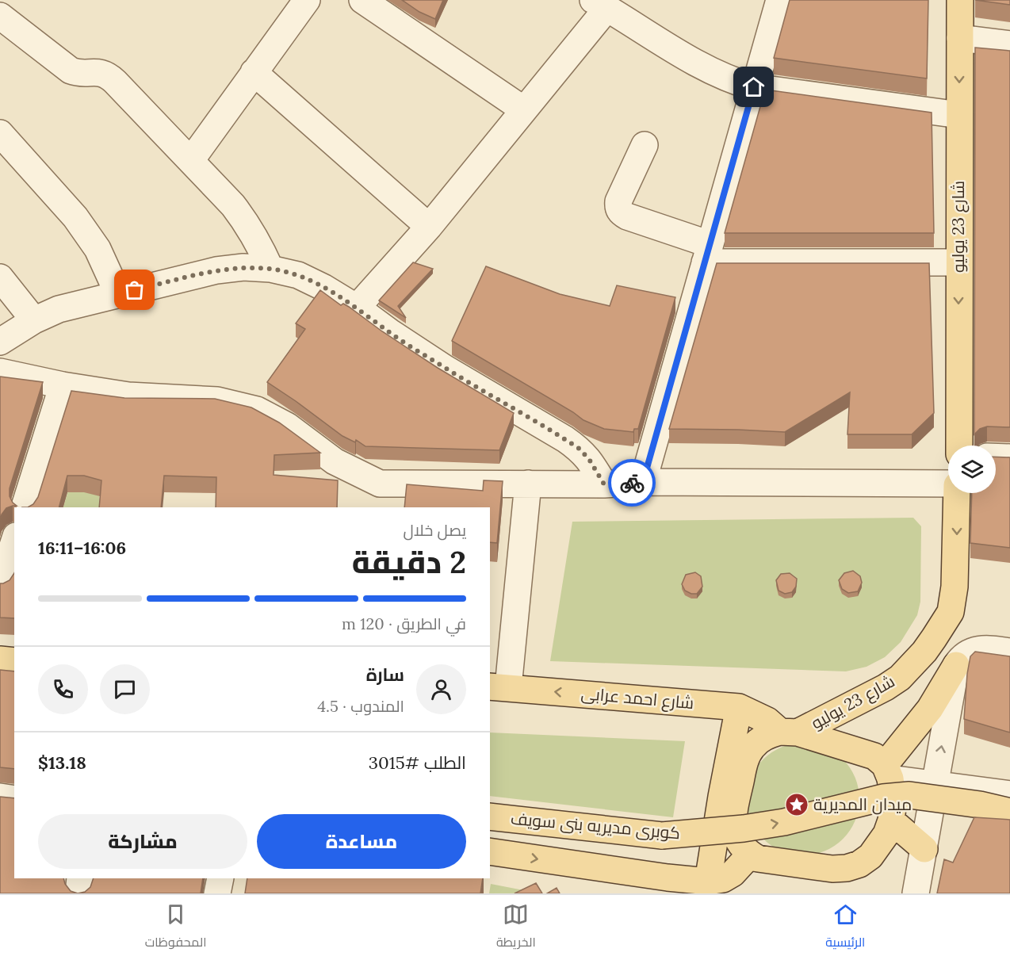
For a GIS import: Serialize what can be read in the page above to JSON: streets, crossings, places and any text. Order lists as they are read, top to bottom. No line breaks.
{"streets":{"main road":["شارع 23 يوليو","شارع احمد عرابى","كوبرى مديريه بنى سويف"]},"crossings":[["شارع 23 يوليو","شارع احمد عرابى"]],"one_way":["شارع 23 يوليو"],"places":{"place":["ميدان المديرية"]},"page":{"heading":["2 دقيقة","يصل خلال","16:06–16:11"],"panel":["سارة","المندوب · 4.5","الطلب #3015","$13.18"],"bar":"في الطريق · 120 m","buttons":["مساعدة","مشاركة"],"tabs":["الرئيسية","الخريطة","المحفوظات"]}}
